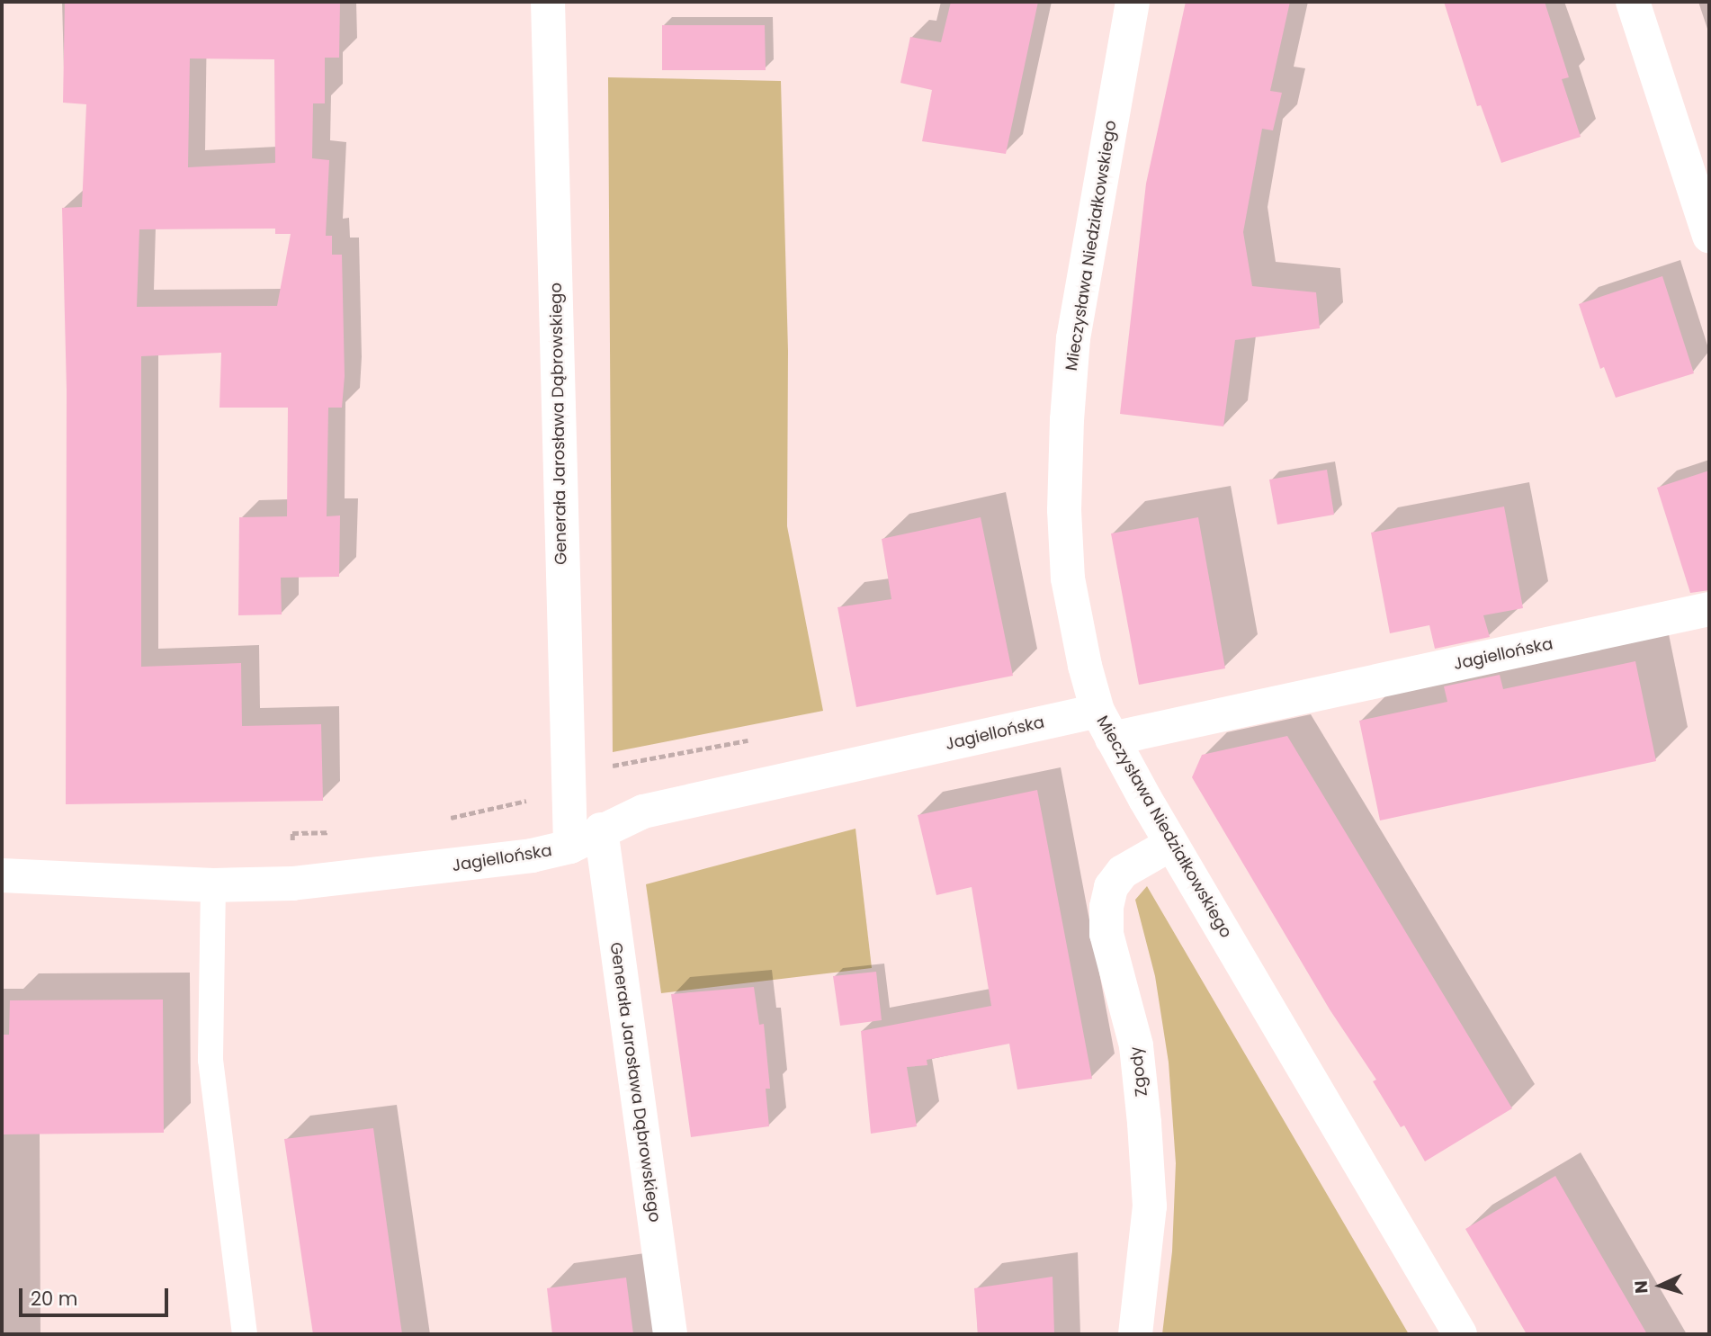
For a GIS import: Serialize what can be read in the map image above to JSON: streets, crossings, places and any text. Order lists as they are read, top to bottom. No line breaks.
{"streets":{"street":["Mieczysława Niedziałkowskiego","Generała Jarosława Dąbrowskiego","Jagiellońska","Zgody"]},"crossings":[["Mieczysława Niedziałkowskiego","Jagiellońska"],["Mieczysława Niedziałkowskiego","Zgody"],["Generała Jarosława Dąbrowskiego","Jagiellońska"]],"scale_bar":"20 m","north":"left"}
